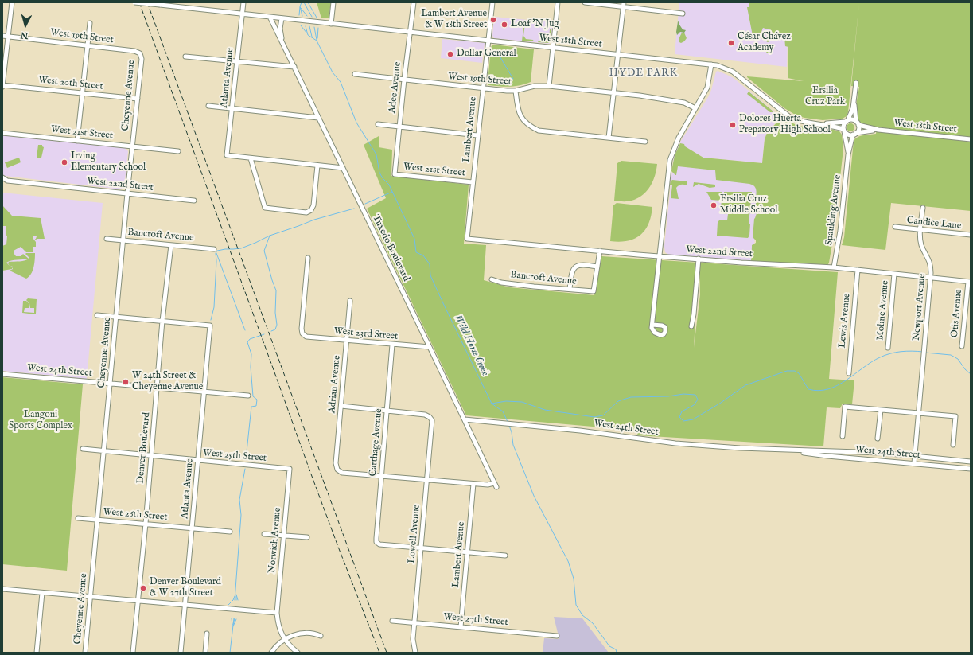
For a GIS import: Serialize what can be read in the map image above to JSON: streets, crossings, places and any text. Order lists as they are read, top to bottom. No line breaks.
{"streets":{"street":["West 19th Street","West 18th Street","Atlanta Avenue","West 20th Street","Adee Avenue","Cheyenne Avenue","Lambert Avenue","West 21st Street","West 22nd Street","Spaulding Avenue","Candice Lane","Bancroft Avenue","Tuxedo Boulevard","Newport Avenue","Moline Avenue","Otis Avenue","Lewis Avenue","West 23rd Street","West 24th Street","Adrian Avenue","Carthage Avenue","Denver Boulevard","West 25th Street","West 26th Street","Lowell Avenue","Norwich Avenue","West 27th Street"]},"crossings":[["West 19th Street","Adee Avenue"],["West 19th Street","Cheyenne Avenue"],["West 19th Street","Lambert Avenue"],["West 18th Street","Atlanta Avenue"],["West 18th Street","Adee Avenue"],["West 18th Street","Lambert Avenue"],["West 18th Street","Spaulding Avenue"],["West 18th Street","Tuxedo Boulevard"],["Atlanta Avenue","West 24th Street"],["Atlanta Avenue","Denver Boulevard"],["Atlanta Avenue","West 25th Street"],["Atlanta Avenue","West 26th Street"],["West 20th Street","Cheyenne Avenue"],["Adee Avenue","West 21st Street"],["Cheyenne Avenue","West 21st Street"],["Cheyenne Avenue","West 22nd Street"],["Cheyenne Avenue","Bancroft Avenue"],["Cheyenne Avenue","West 24th Street"],["Cheyenne Avenue","West 25th Street"],["Cheyenne Avenue","West 26th Street"],["Lambert Avenue","West 21st Street"],["Lambert Avenue","West 22nd Street"],["Lambert Avenue","West 27th Street"],["West 22nd Street","Spaulding Avenue"],["West 22nd Street","Newport Avenue"],["West 22nd Street","Moline Avenue"],["West 22nd Street","Otis Avenue"],["West 22nd Street","Lewis Avenue"],["Candice Lane","Newport Avenue"],["Bancroft Avenue","Denver Boulevard"],["Tuxedo Boulevard","West 23rd Street"],["Tuxedo Boulevard","West 24th Street"],["Newport Avenue","West 24th Street"],["West 23rd Street","Adrian Avenue"],["West 23rd Street","Carthage Avenue"],["West 24th Street","Denver Boulevard"],["Adrian Avenue","Carthage Avenue"],["Carthage Avenue","Lowell Avenue"],["Denver Boulevard","West 25th Street"],["Denver Boulevard","West 26th Street"],["West 25th Street","Norwich Avenue"],["Lowell Avenue","West 27th Street"]],"districts":["HYDE PARK"],"water":["Wild Horse Creek"],"parks":["Ersilia Cruz Park","Langoni Sports Complex"],"places":["Lambert Avenue & W 18th Street","Loaf 'N Jug","César Chávez Academy","Dollar General","Dolores Huerta Prepatory High School","Irving Elementary School","Ersilia Cruz Middle School","W 24th Street & Cheyenne Avenue","Denver Boulevard & W 27th Street"],"north":"bottom"}
